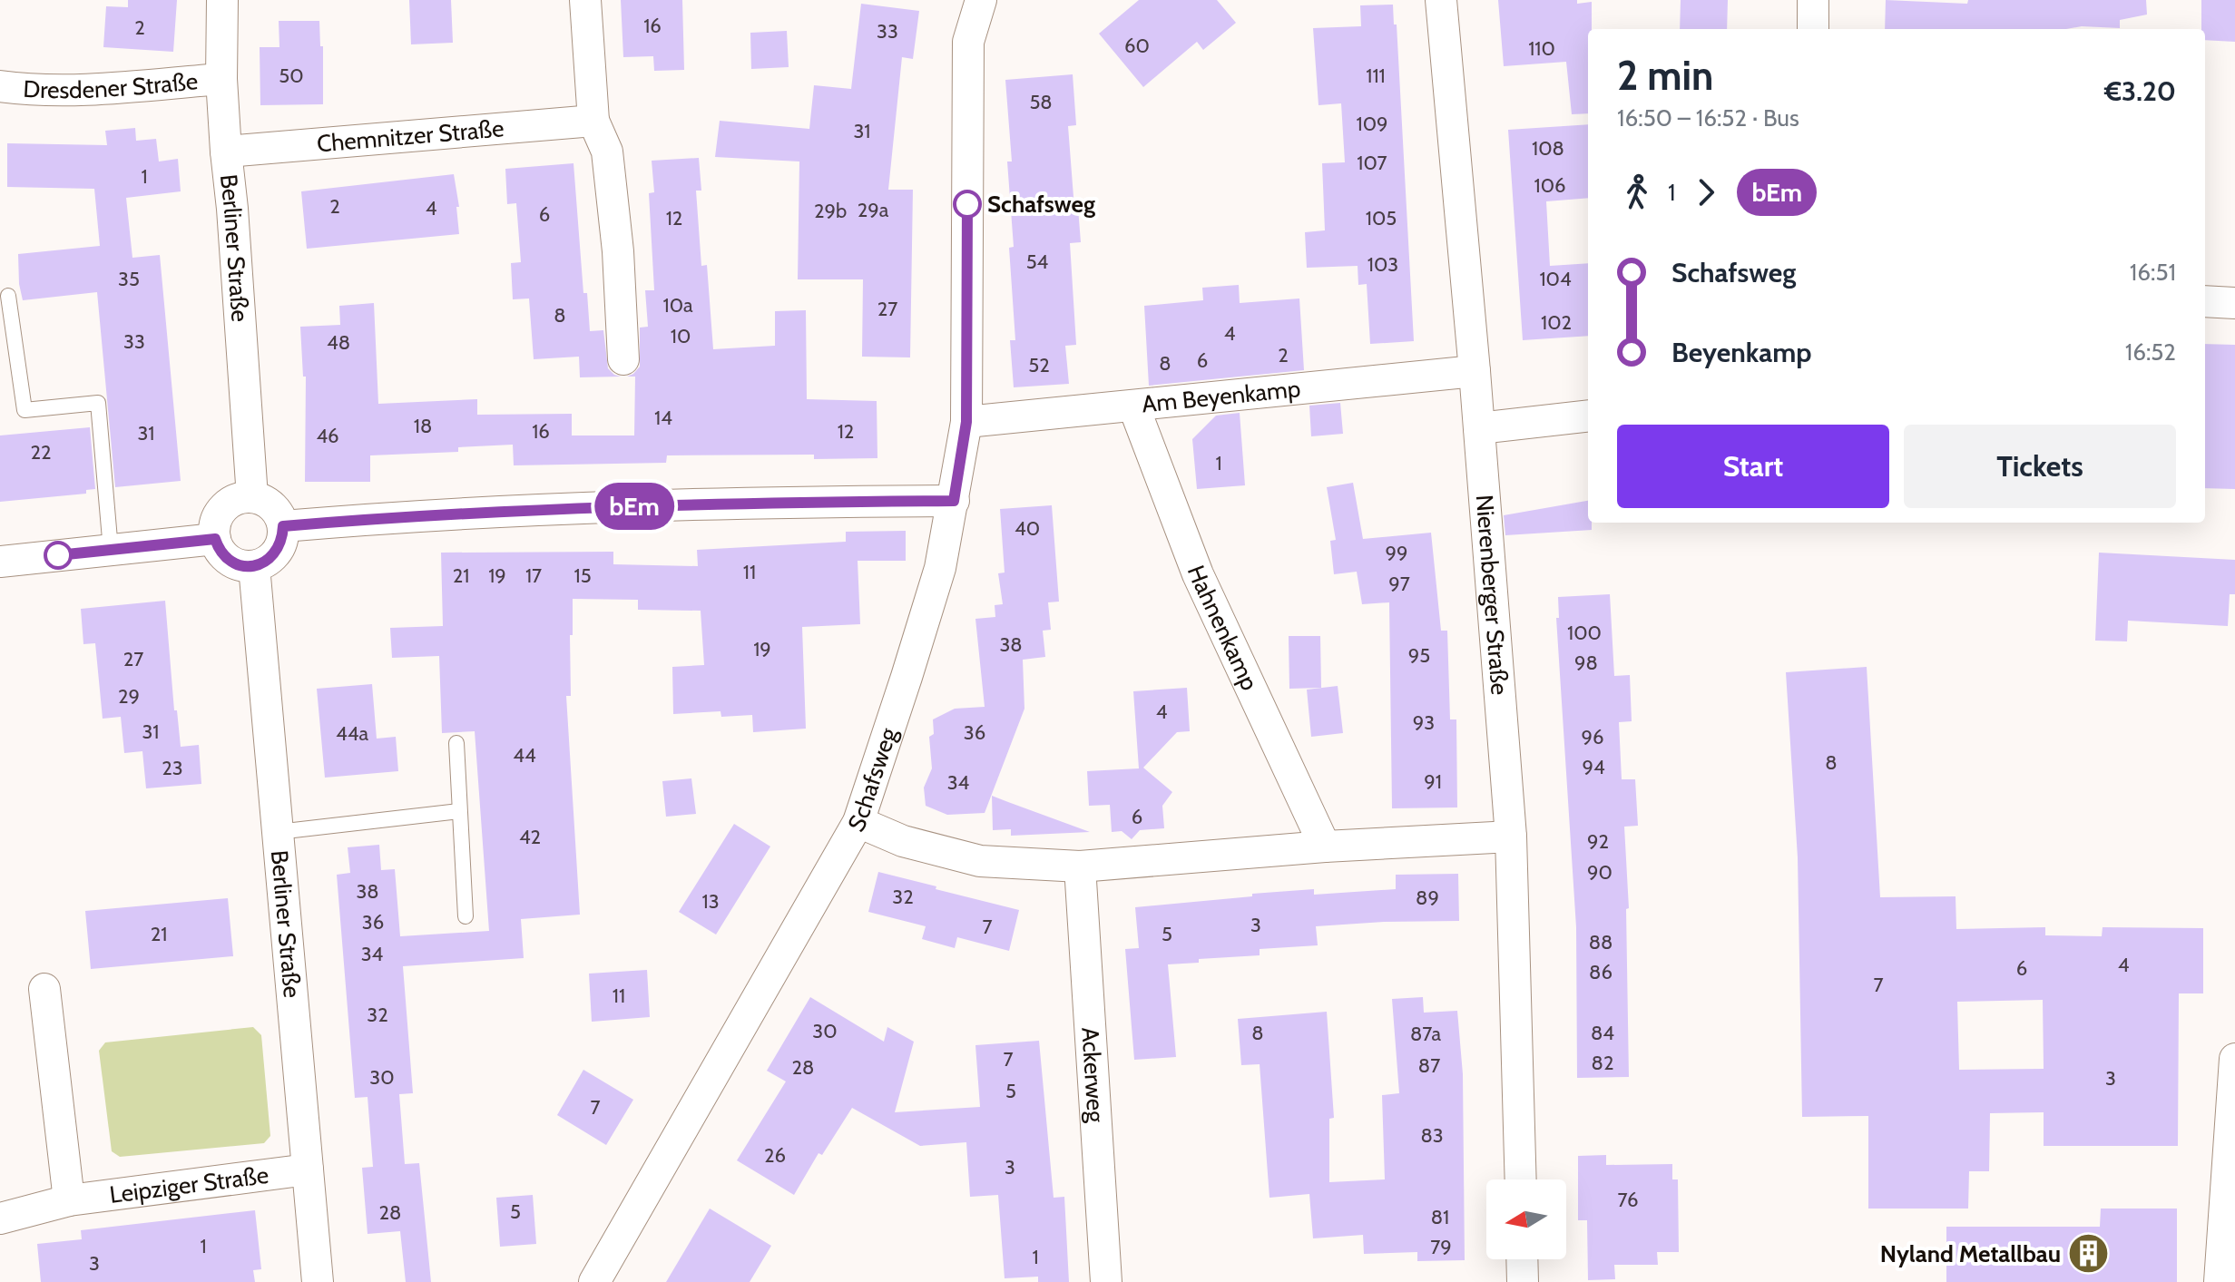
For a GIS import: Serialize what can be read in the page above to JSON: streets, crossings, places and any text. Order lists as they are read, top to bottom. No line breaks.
{"streets":{"street":["Dresdener Straße","Chemnitzer Straße","Berliner Straße","Am Beyenkamp","Nierenberger Straße","Hahnenkamp","Schafsweg","Ackerweg","Leipziger Straße"]},"crossings":[["Dresdener Straße","Berliner Straße"],["Chemnitzer Straße","Berliner Straße"],["Berliner Straße","Leipziger Straße"],["Am Beyenkamp","Nierenberger Straße"],["Am Beyenkamp","Hahnenkamp"],["Am Beyenkamp","Schafsweg"]],"places":{"other":["Schafsweg"],"building":["Nyland Metallbau"]},"lines":["bus line bEm"],"house_numbers":["16","2","33","60","110","50","111","58","109","31","108","107","1","106","2","4","29a","29b","6","12","105","54","103","35","104","10a","27","8","102","4","10","33","48","2","6","8","52","14","18","16","12","31","46","22","1","40","99","11","21","19","17","15","97","100","38","19","95","27","98","29","4","93","31","36","44a","96","44","8","94","23","91","34","6","42","92","90","38","32","89","13","36","3","7","21","5","88","34","4","6","86","7","11","32","30","8","84","87a","7","82","87","28","30","3","5","7","83","26","3","76","5","28","81","1","79","1","3"],"north":"left","page":{"on_map":"bEm","heading":["2 min","16:50 – 16:52 · Bus","€3.20"],"legs":["1","bEm"],"list":[{"name":"Schafsweg","value":"16:51"},{"name":"Beyenkamp","value":"16:52"}],"buttons":["Start","Tickets"]}}
